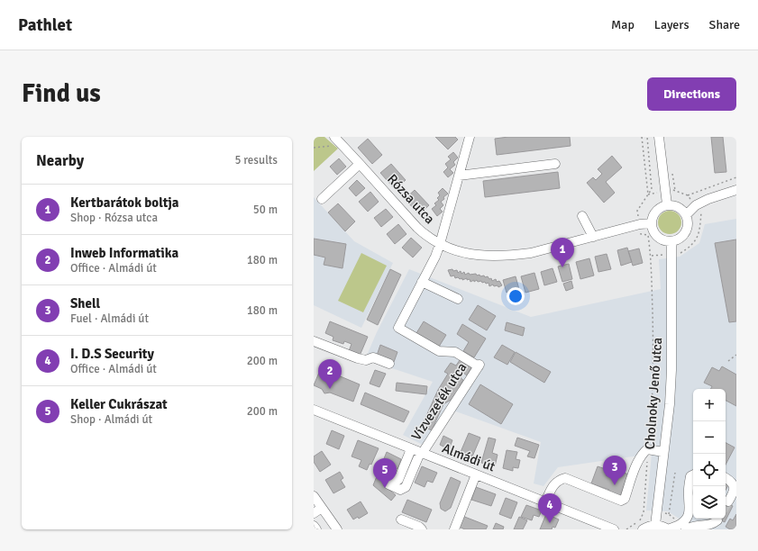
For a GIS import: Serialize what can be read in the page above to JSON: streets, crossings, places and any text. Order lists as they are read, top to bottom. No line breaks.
{"streets":{"street":["Rózsa utca","Cholnoky Jenő utca","Vízvezeték utca","Almádi út"]},"crossings":[["Rózsa utca","Cholnoky Jenő utca"],["Vízvezeték utca","Almádi út"]],"page":{"header":"Pathlet","nav":["Map","Layers","Share"],"buttons":"Directions","title":"Find us","heading":["Nearby","5 results"],"list":[{"mark":"1","name":"Kertbarátok boltja","note":"Shop · Rózsa utca","value":"50 m"},{"mark":"2","name":"Inweb Informatika","note":"Office · Almádi út","value":"180 m"},{"mark":"3","name":"Shell","note":"Fuel · Almádi út","value":"180 m"},{"mark":"4","name":"I. D.S Security","note":"Office · Almádi út","value":"200 m"},{"mark":"5","name":"Keller Cukrászat","note":"Shop · Almádi út","value":"200 m"}],"pins":["1","2","3","5","4"],"map_buttons":["+","−"]}}
